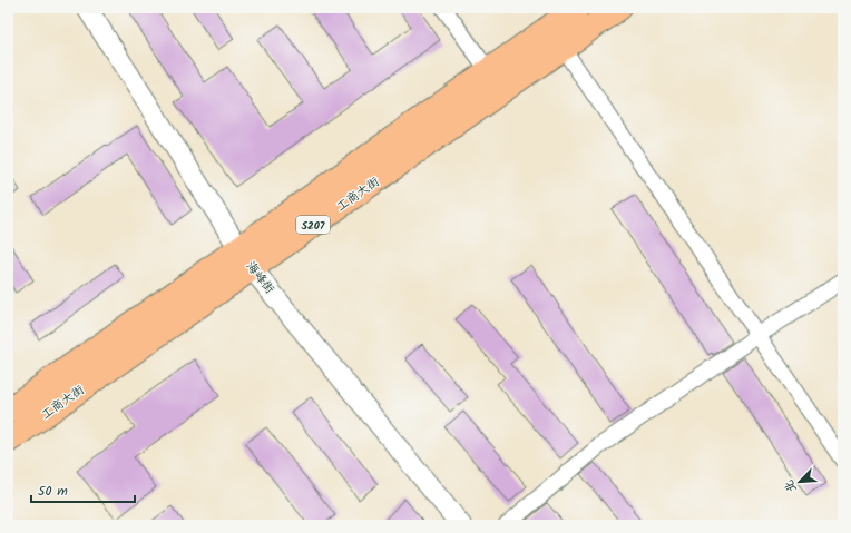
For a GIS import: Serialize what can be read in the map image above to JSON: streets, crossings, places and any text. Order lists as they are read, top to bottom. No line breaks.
{"streets":{"main road":["工商大街","S207"],"street":["海峰街"]},"crossings":[["工商大街","海峰街"]],"scale_bar":"50 m","north":"bottom left"}
